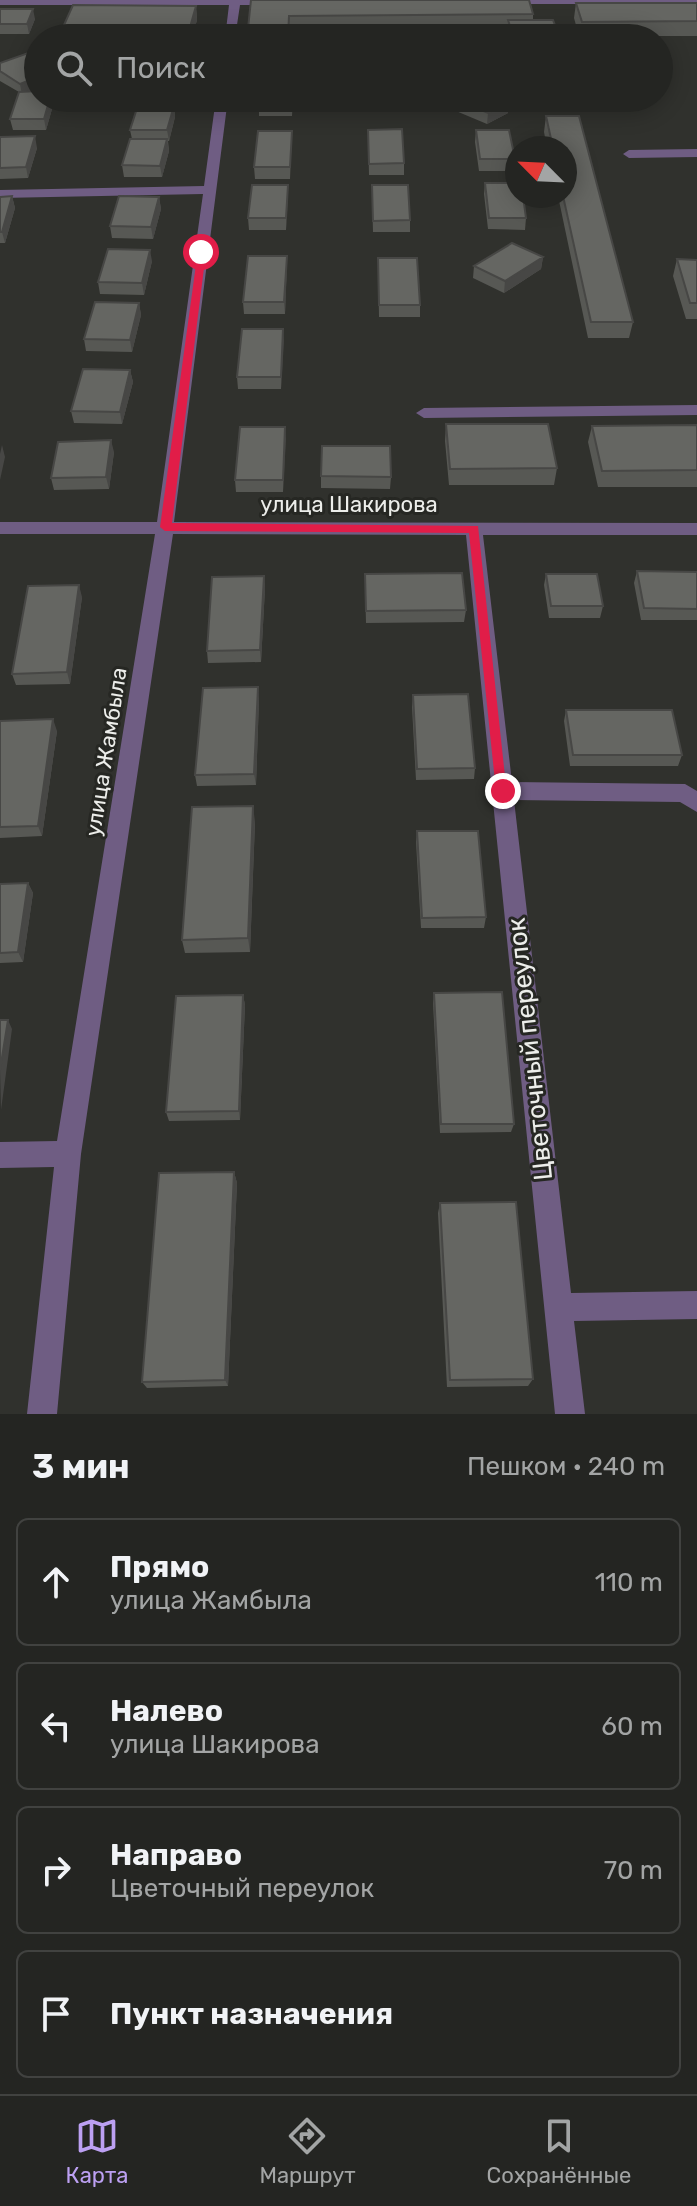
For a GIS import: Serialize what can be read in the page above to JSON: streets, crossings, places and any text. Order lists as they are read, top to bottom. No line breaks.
{"streets":{"street":["улица Шакирова","улица Жамбыла","Цветочный переулок"]},"crossings":[["улица Шакирова","улица Жамбыла"],["улица Шакирова","Цветочный переулок"]],"north":"top left","page":{"search":"Поиск","heading":["3 мин","Пешком · 240 m"],"list":[["Прямо","улица Жамбыла","110 m"],["Налево","улица Шакирова","60 m"],["Направо","Цветочный переулок","70 m"],"Пункт назначения"],"nav":["Карта","Маршрут","Сохранённые"]}}
